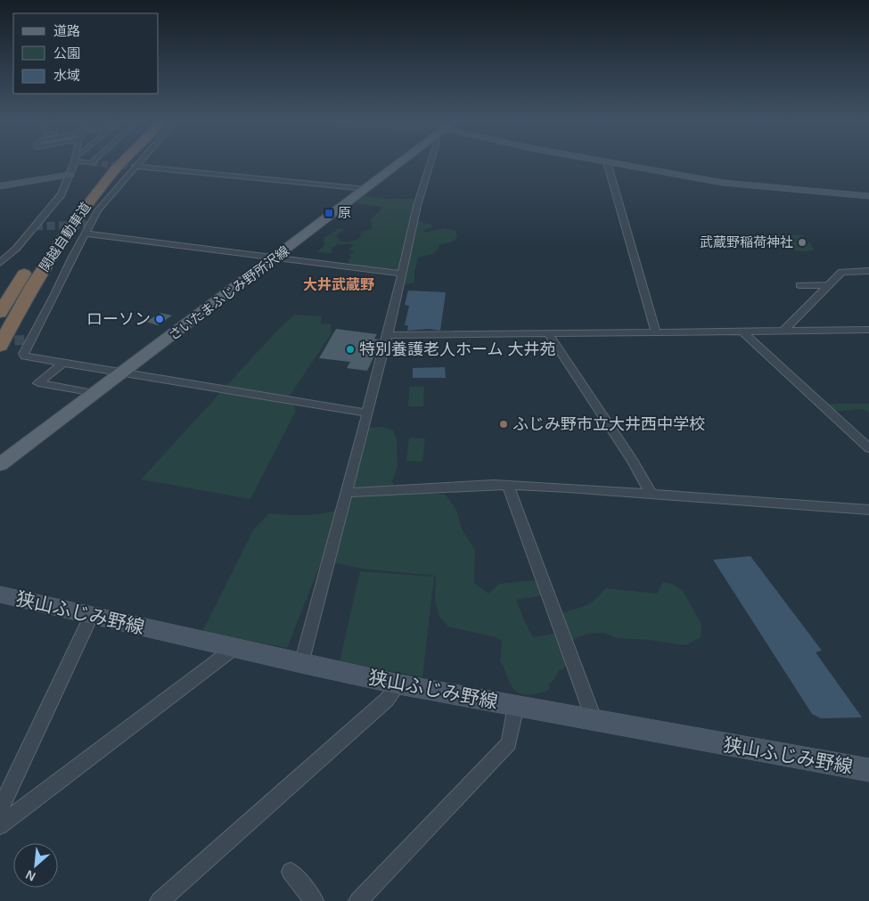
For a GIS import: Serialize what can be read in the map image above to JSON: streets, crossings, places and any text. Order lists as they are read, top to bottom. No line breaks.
{"streets":{"highway":["関越自動車道"],"main road":["さいたまふじみ野所沢線"],"street":["狭山ふじみ野線"]},"districts":["大井武蔵野"],"places":{"transit":["原"],"other":["武蔵野稲荷神社","ローソン","特別養護老人ホーム 大井苑","ふじみ野市立大井西中学校"]},"legend":["道路","公園","水域"],"north":"bottom left"}
